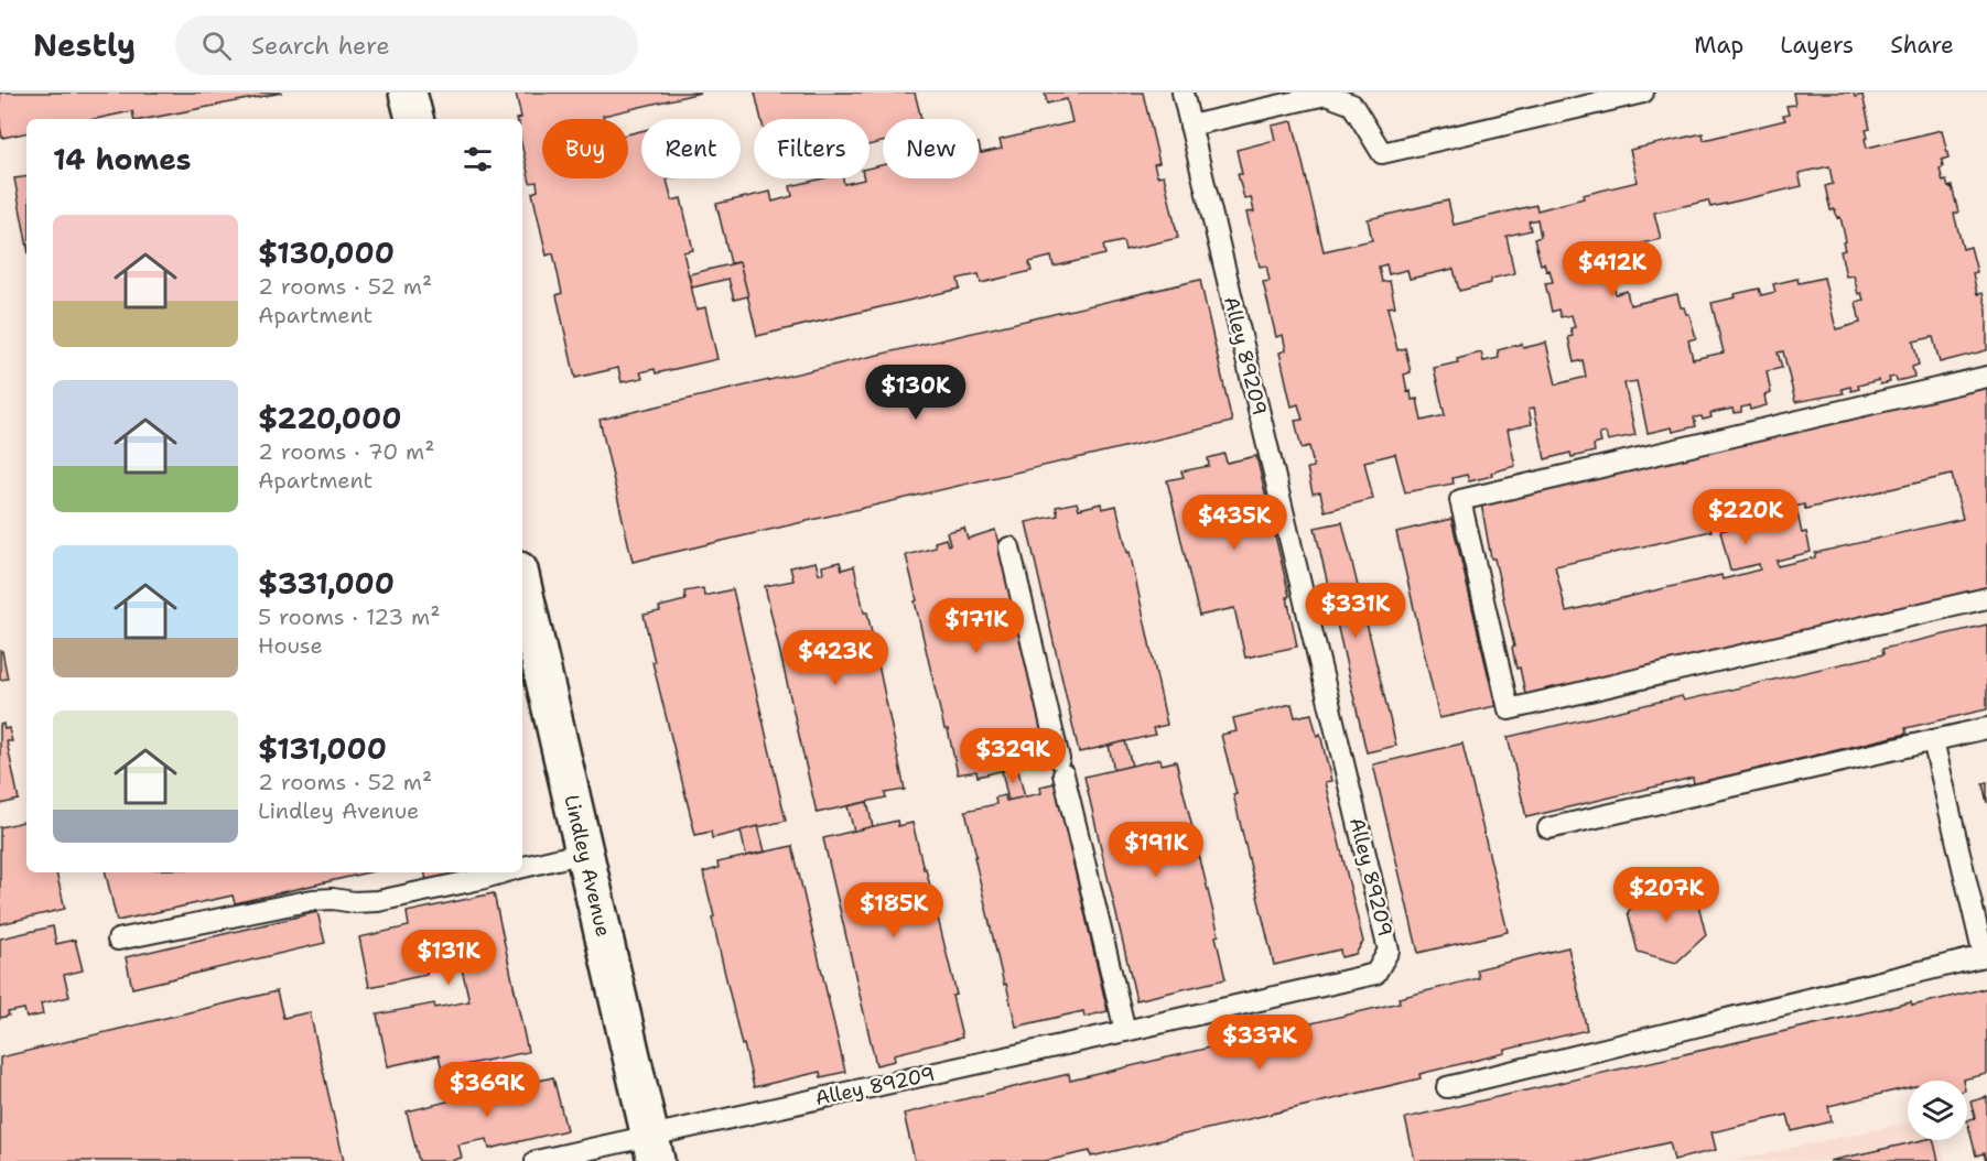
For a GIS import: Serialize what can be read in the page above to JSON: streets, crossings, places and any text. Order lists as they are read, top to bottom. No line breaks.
{"streets":{"main road":["Lindley Avenue"],"lane":["Alley 89209"]},"crossings":[["Alley 89209","Lindley Avenue"]],"page":{"header":"Nestly","search":"Search here","nav":["Map","Layers","Share"],"chip":["Buy","Rent","Filters","New"],"heading":"14 homes","list":[{"name":"$130,000","note":"2 rooms · 52 m² · Apartment"},{"name":"$220,000","note":"2 rooms · 70 m² · Apartment"},{"name":"$331,000","note":"5 rooms · 123 m² · House"},{"name":"$131,000","note":"2 rooms · 52 m² · Lindley Avenue"}],"price":["$412K","$130K","$220K","$435K","$331K","$171K","$423K","$329K","$191K","$207K","$185K","$131K","$337K","$369K"]}}
